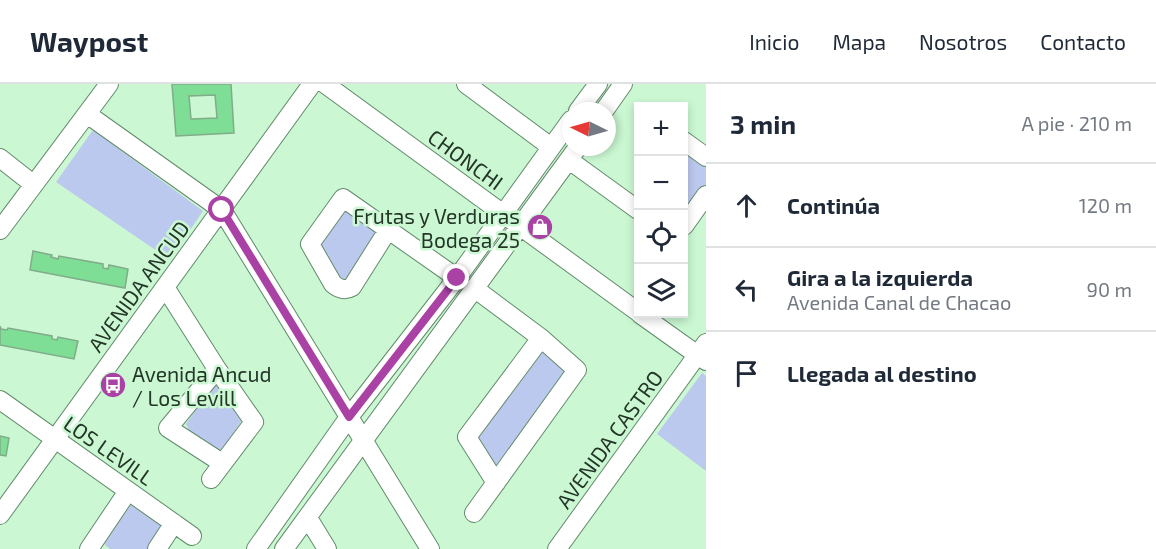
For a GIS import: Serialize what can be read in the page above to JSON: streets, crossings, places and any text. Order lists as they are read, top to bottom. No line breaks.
{"streets":{"street":["CHONCHI","AVENIDA ANCUD","AVENIDA CASTRO","LOS LEVILL"]},"crossings":[["CHONCHI","AVENIDA CASTRO"],["AVENIDA ANCUD","LOS LEVILL"]],"places":{"shop":["Frutas y Verduras Bodega 25"],"bus stop":["Avenida Ancud / Los Levill"]},"north":"left","page":{"header":"Waypost","nav":["Inicio","Mapa","Nosotros","Contacto"],"heading":["3 min","A pie · 210 m"],"map_buttons":["+","−"],"list":[["Continúa","120 m"],["Gira a la izquierda","Avenida Canal de Chacao","90 m"],"Llegada al destino"]}}
